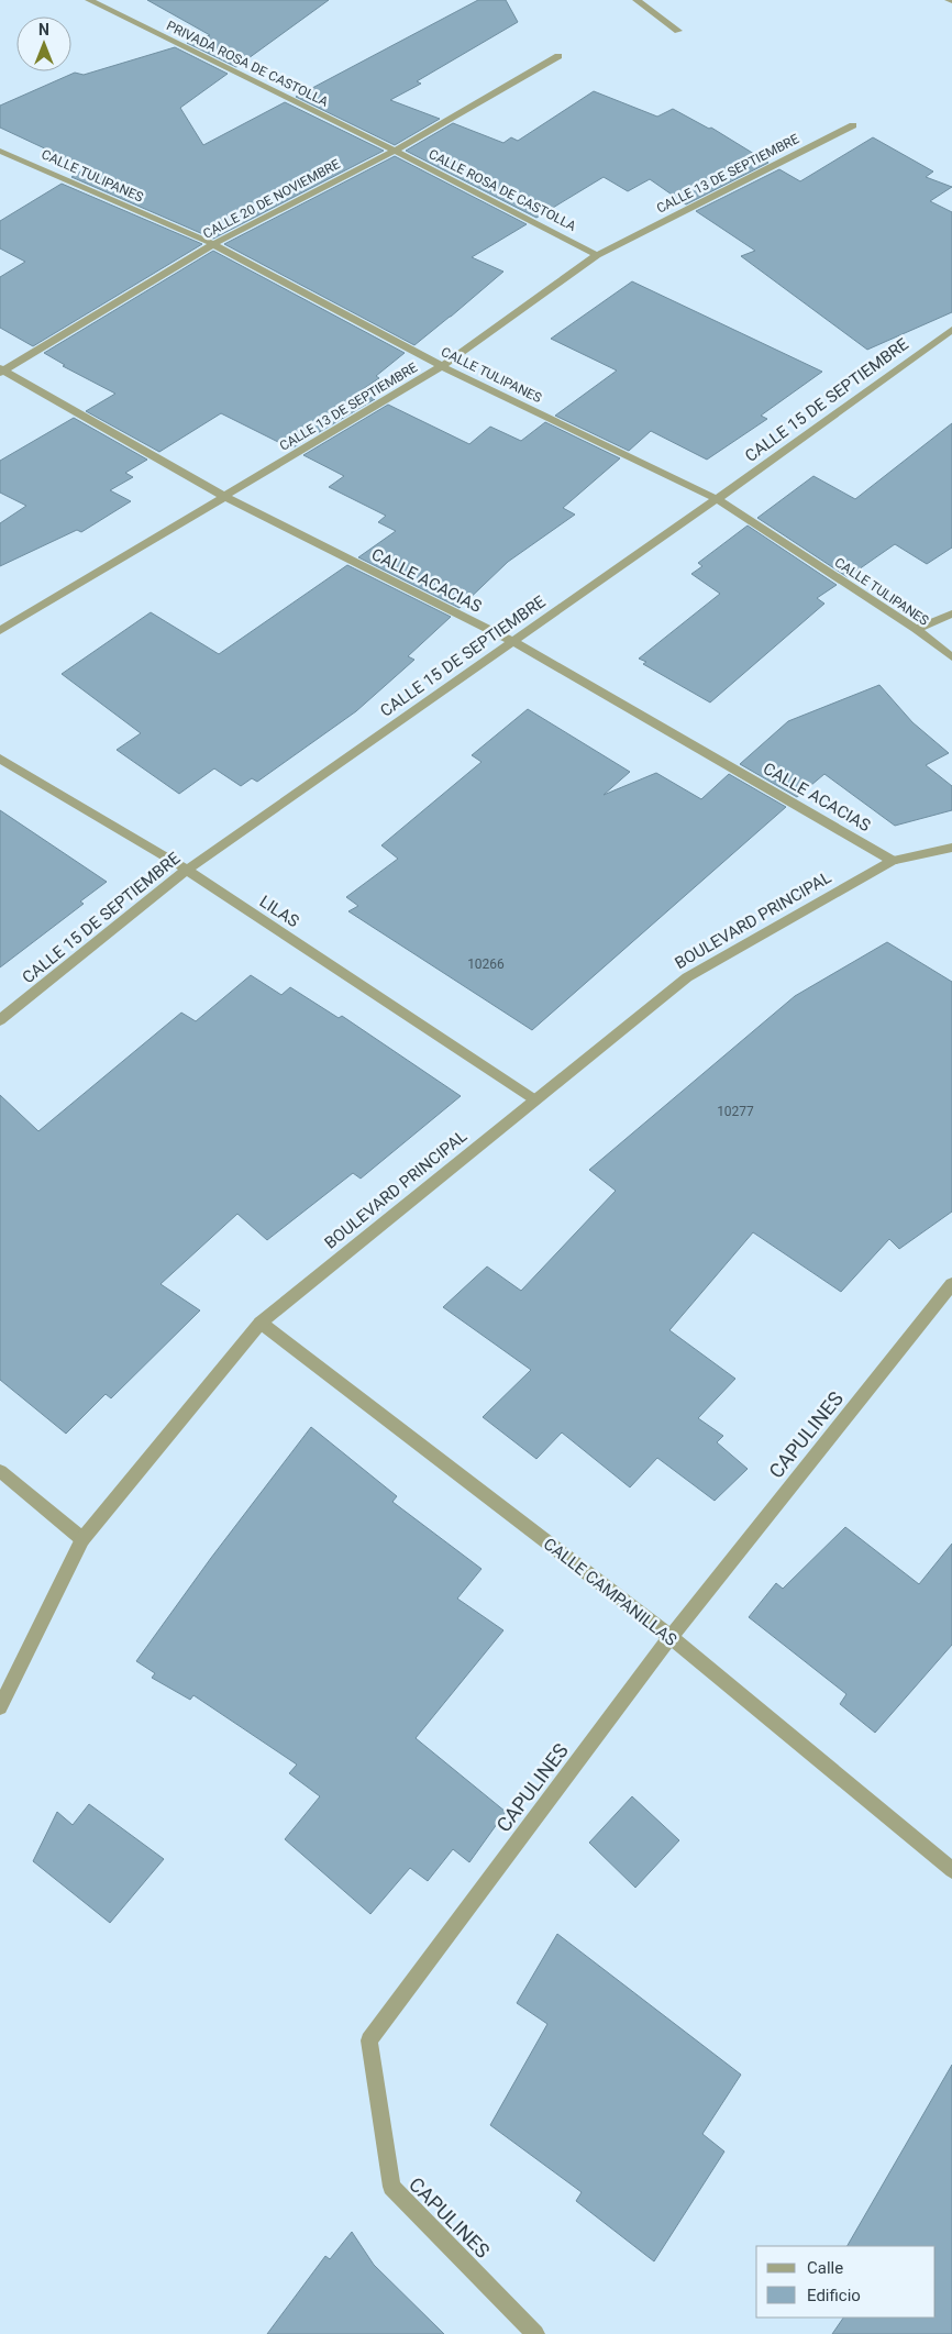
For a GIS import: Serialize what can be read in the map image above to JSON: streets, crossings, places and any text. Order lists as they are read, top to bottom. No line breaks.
{"streets":{"street":["PRIVADA ROSA DE CASTOLLA","CALLE 13 DE SEPTIEMBRE","CALLE TULIPANES","CALLE ROSA DE CASTOLLA","CALLE 20 DE NOVIEMBRE","CALLE 15 DE SEPTIEMBRE","CALLE ACACIAS","LILAS","BOULEVARD PRINCIPAL","CAPULINES","CALLE CAMPANILLAS"]},"crossings":[["PRIVADA ROSA DE CASTOLLA","CALLE ROSA DE CASTOLLA"],["PRIVADA ROSA DE CASTOLLA","CALLE 20 DE NOVIEMBRE"],["CALLE 13 DE SEPTIEMBRE","CALLE TULIPANES"],["CALLE 13 DE SEPTIEMBRE","CALLE ROSA DE CASTOLLA"],["CALLE 13 DE SEPTIEMBRE","CALLE ACACIAS"],["CALLE TULIPANES","CALLE 20 DE NOVIEMBRE"],["CALLE TULIPANES","CALLE 15 DE SEPTIEMBRE"],["CALLE ROSA DE CASTOLLA","CALLE 20 DE NOVIEMBRE"],["CALLE 20 DE NOVIEMBRE","CALLE ACACIAS"],["CALLE 15 DE SEPTIEMBRE","CALLE ACACIAS"],["CALLE 15 DE SEPTIEMBRE","LILAS"],["CALLE ACACIAS","BOULEVARD PRINCIPAL"],["LILAS","BOULEVARD PRINCIPAL"],["BOULEVARD PRINCIPAL","CALLE CAMPANILLAS"],["CAPULINES","CALLE CAMPANILLAS"]],"house_numbers":["10266","10277"],"legend":["Calle","Edificio"],"north":"top"}
